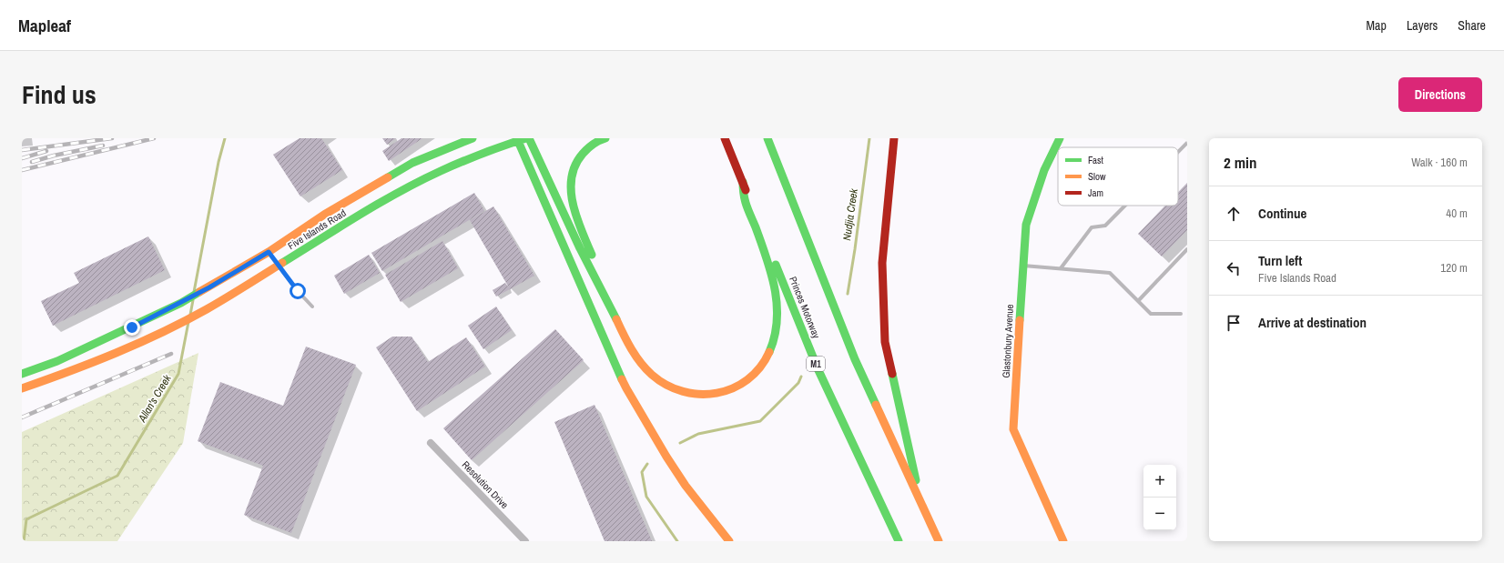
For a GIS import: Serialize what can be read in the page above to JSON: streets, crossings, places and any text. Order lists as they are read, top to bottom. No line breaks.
{"streets":{"main road":["Five Islands Road","Princes Motorway","Glastonbury Avenue","M1"],"street":["Resolution Drive"]},"water":["Nudjia Creek","Allan's Creek"],"legend":["Fast","Slow","Jam"],"page":{"header":"Mapleaf","nav":["Map","Layers","Share"],"title":"Find us","buttons":"Directions","heading":["2 min","Walk · 160 m"],"list":[["Continue","40 m"],["Turn left","Five Islands Road","120 m"],"Arrive at destination"],"map_buttons":["+","−"]}}
